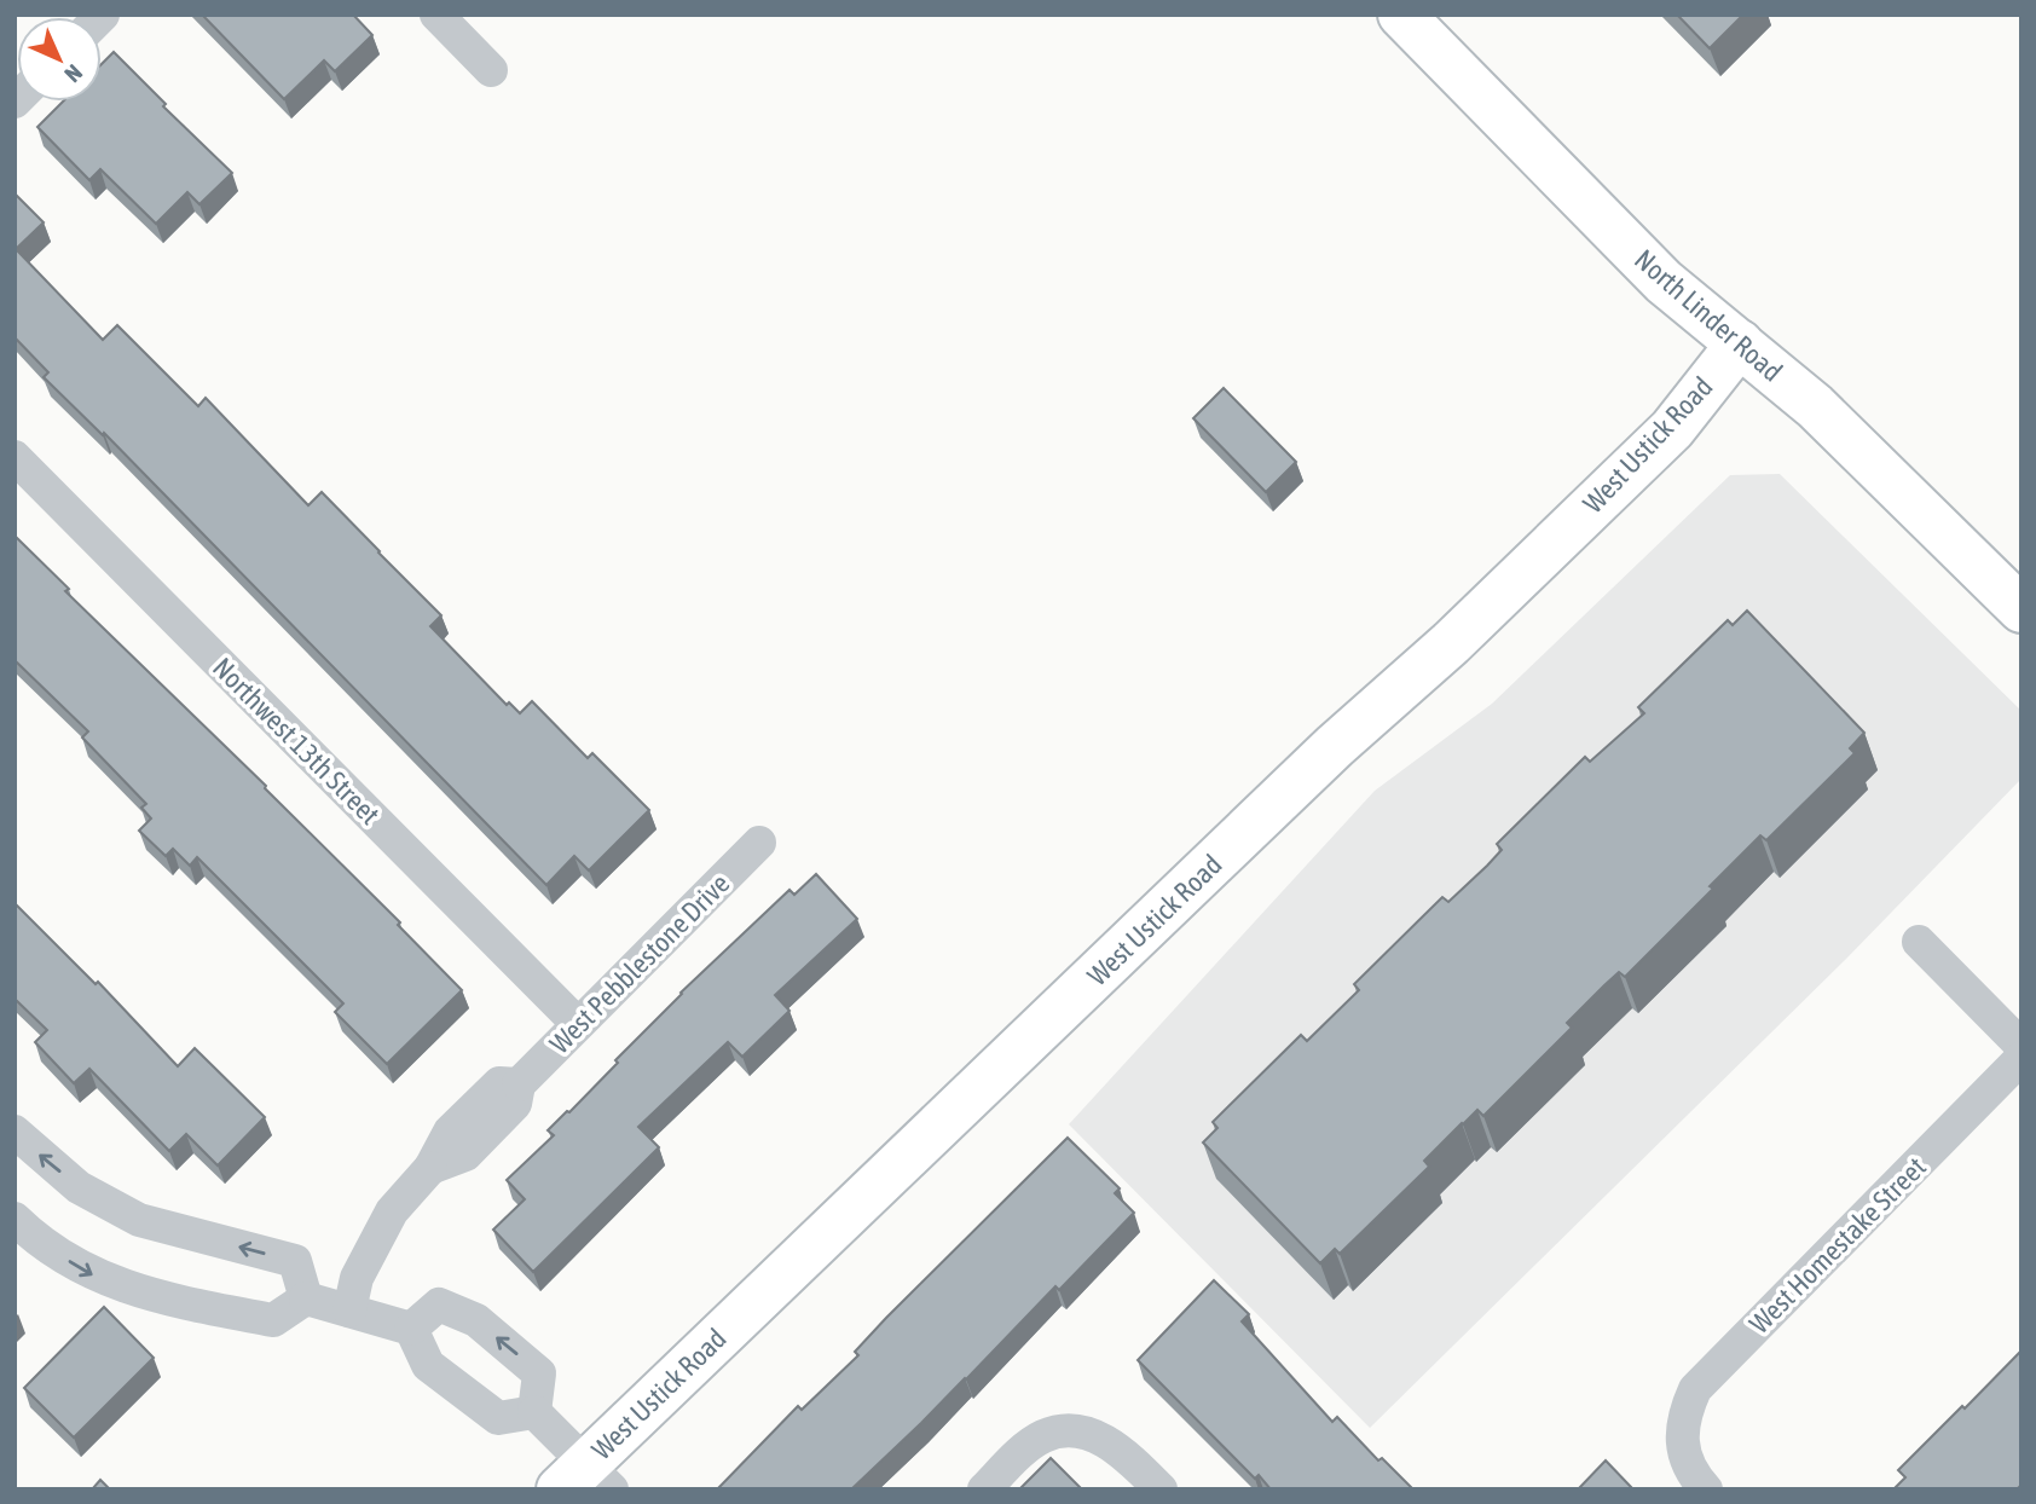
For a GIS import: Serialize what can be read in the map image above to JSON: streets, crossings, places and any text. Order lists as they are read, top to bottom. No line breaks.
{"streets":{"main road":["North Linder Road","West Ustick Road"],"street":["Northwest 13th Street","West Pebblestone Drive","West Homestake Street"]},"crossings":[["North Linder Road","West Ustick Road"],["Northwest 13th Street","West Pebblestone Drive"]],"north":"bottom right"}
